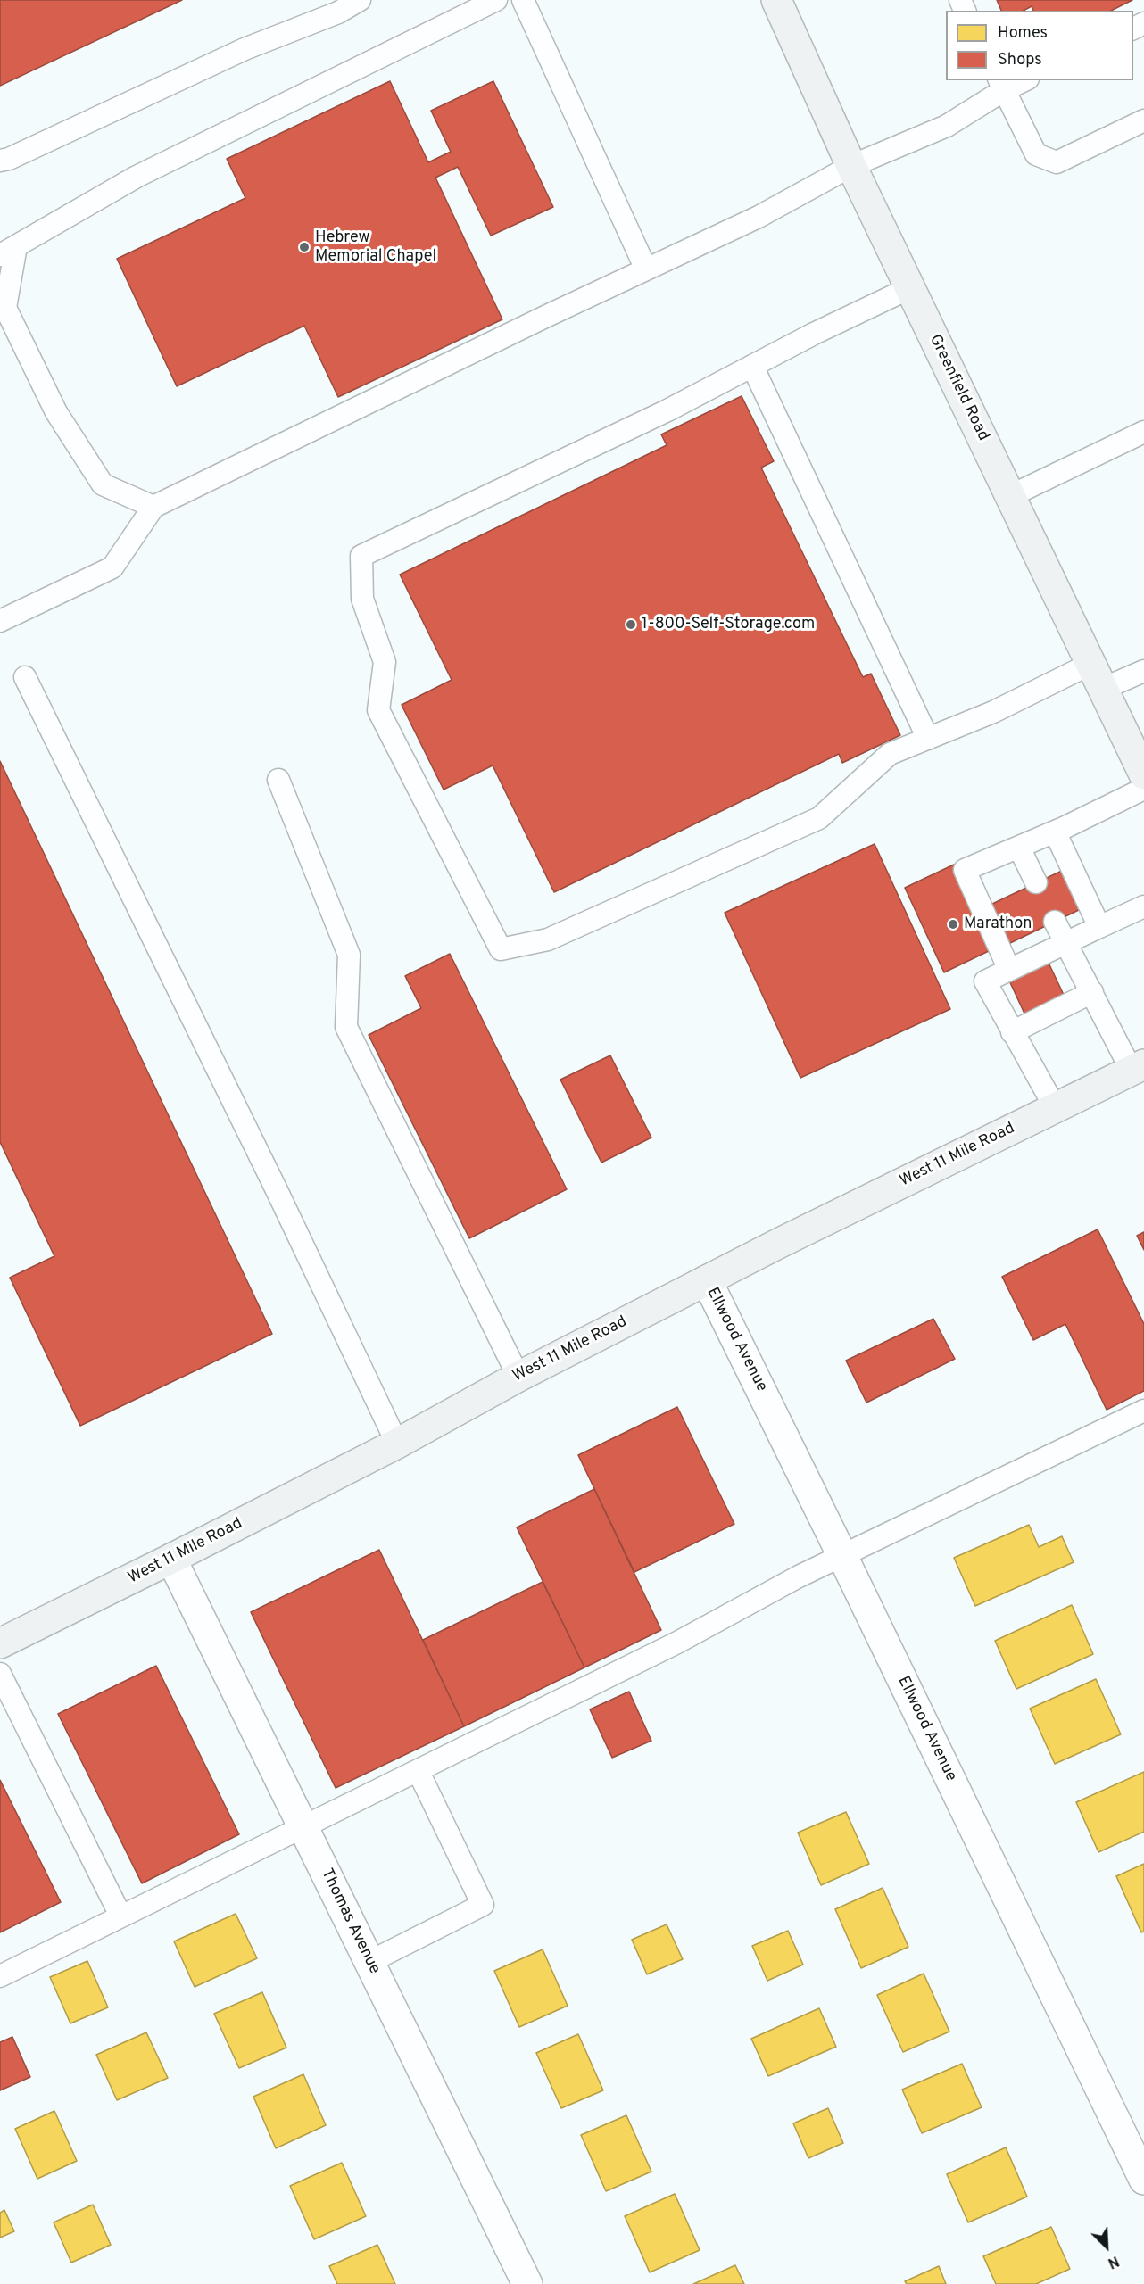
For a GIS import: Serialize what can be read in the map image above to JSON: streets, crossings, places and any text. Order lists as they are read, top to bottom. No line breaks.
{"streets":{"main road":["Greenfield Road","West 11 Mile Road"],"street":["Ellwood Avenue","Thomas Avenue"]},"crossings":[["West 11 Mile Road","Ellwood Avenue"],["West 11 Mile Road","Thomas Avenue"]],"places":["Hebrew Memorial Chapel","1-800-Self-Storage.com","Marathon"],"legend":["Homes","Shops"],"north":"bottom right"}
